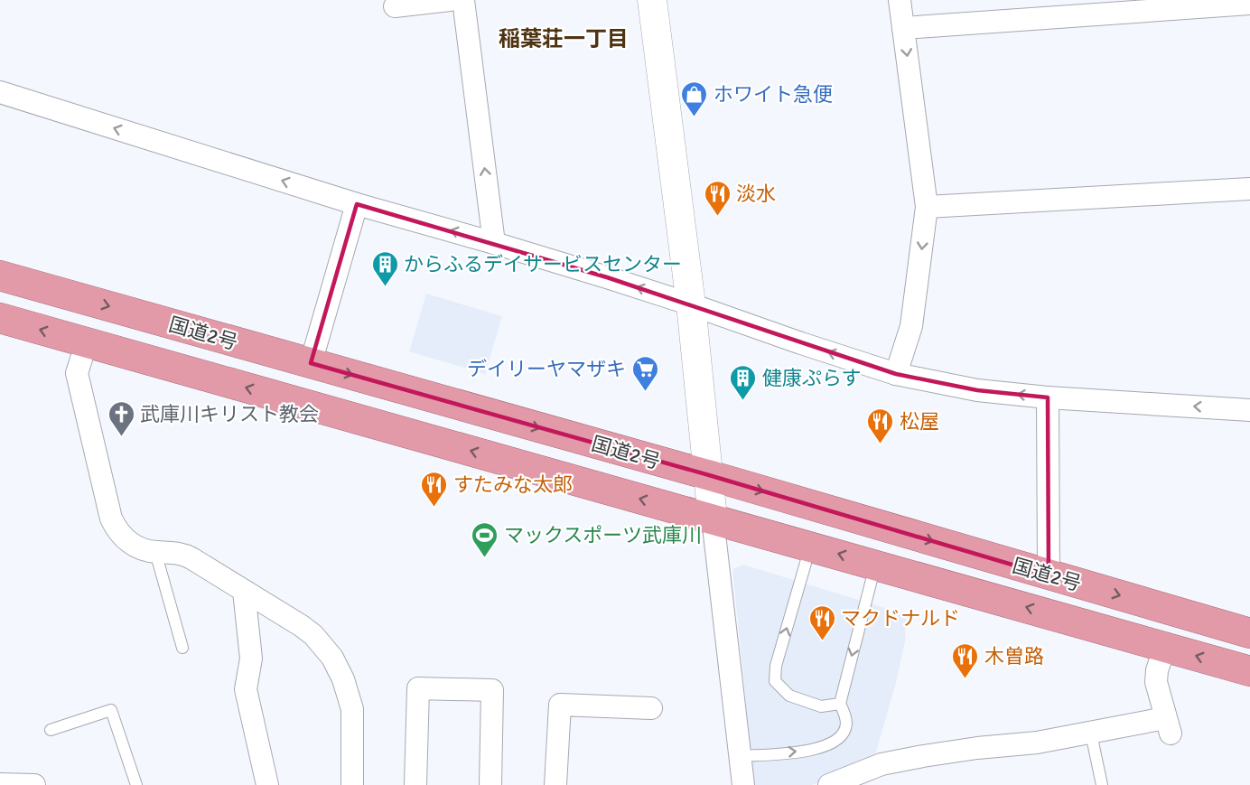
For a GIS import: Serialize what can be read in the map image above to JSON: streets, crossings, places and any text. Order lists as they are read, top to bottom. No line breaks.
{"streets":{"highway":["国道2号"]},"districts":["稲葉荘一丁目"],"places":{"shop":["ホワイト急便"],"restaurant":["淡水","松屋","すたみな太郎","マクドナルド","木曽路"],"building":["からふるデイサービスセンター","健康ぷらす"],"supermarket":["デイリーヤマザキ"],"church":["武庫川キリスト教会"],"sports":["マックスポーツ武庫川"]}}
